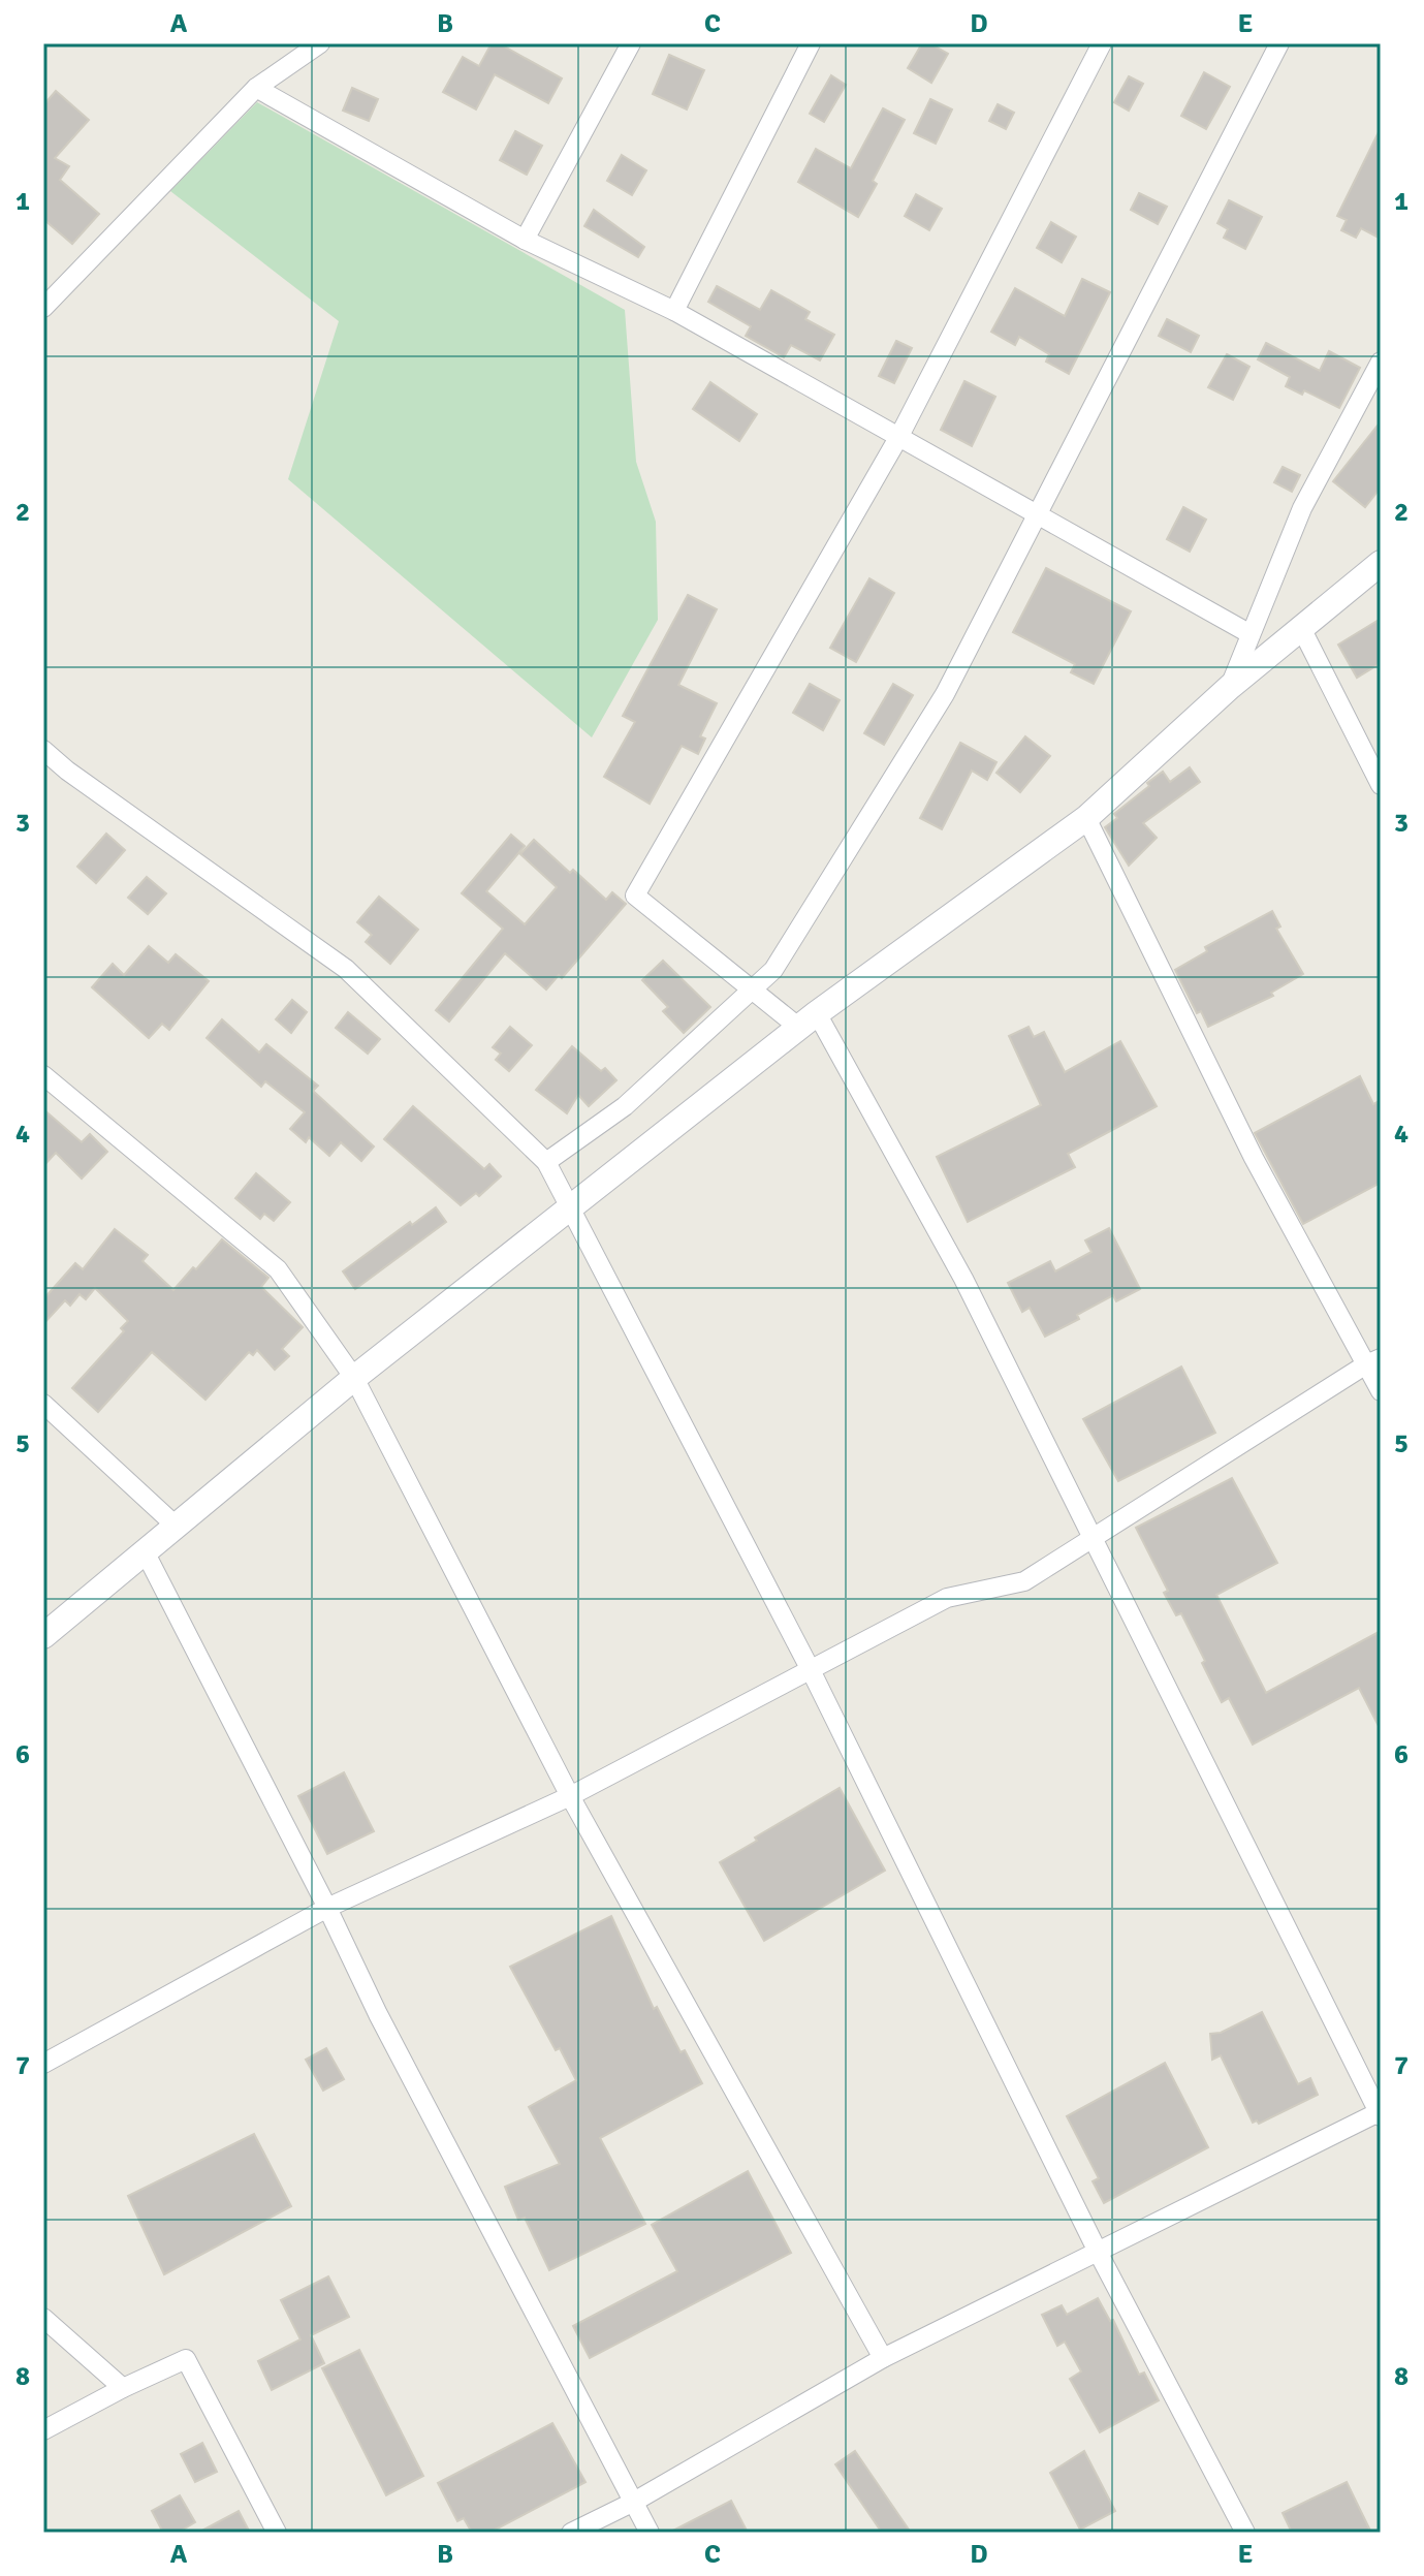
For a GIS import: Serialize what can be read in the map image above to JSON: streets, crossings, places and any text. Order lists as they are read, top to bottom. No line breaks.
{"grid":{"columns":["A","B","C","D","E"],"rows":["1","2","3","4","5","6","7","8"]}}
